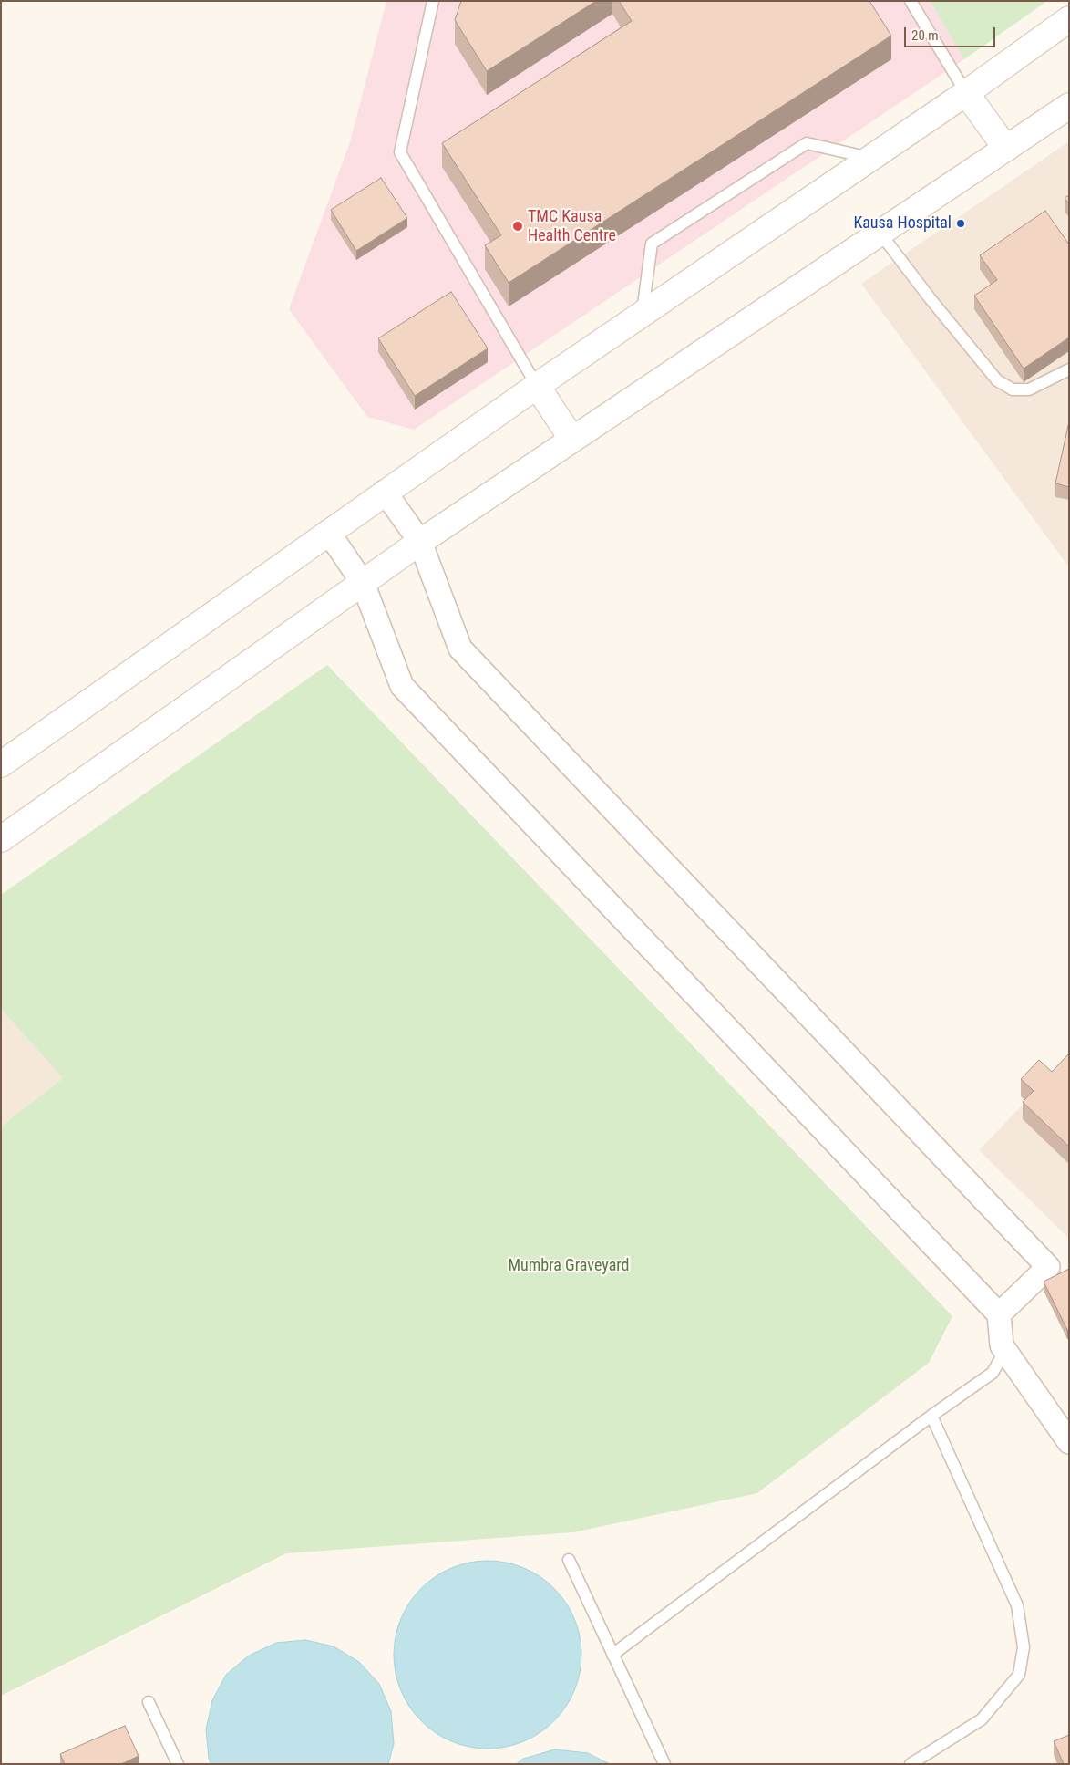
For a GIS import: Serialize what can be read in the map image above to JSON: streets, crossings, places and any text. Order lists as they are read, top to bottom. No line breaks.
{"parks":["Mumbra Graveyard"],"places":["Kausa Hospital","TMC Kausa Health Centre"],"scale_bar":"20 m"}
